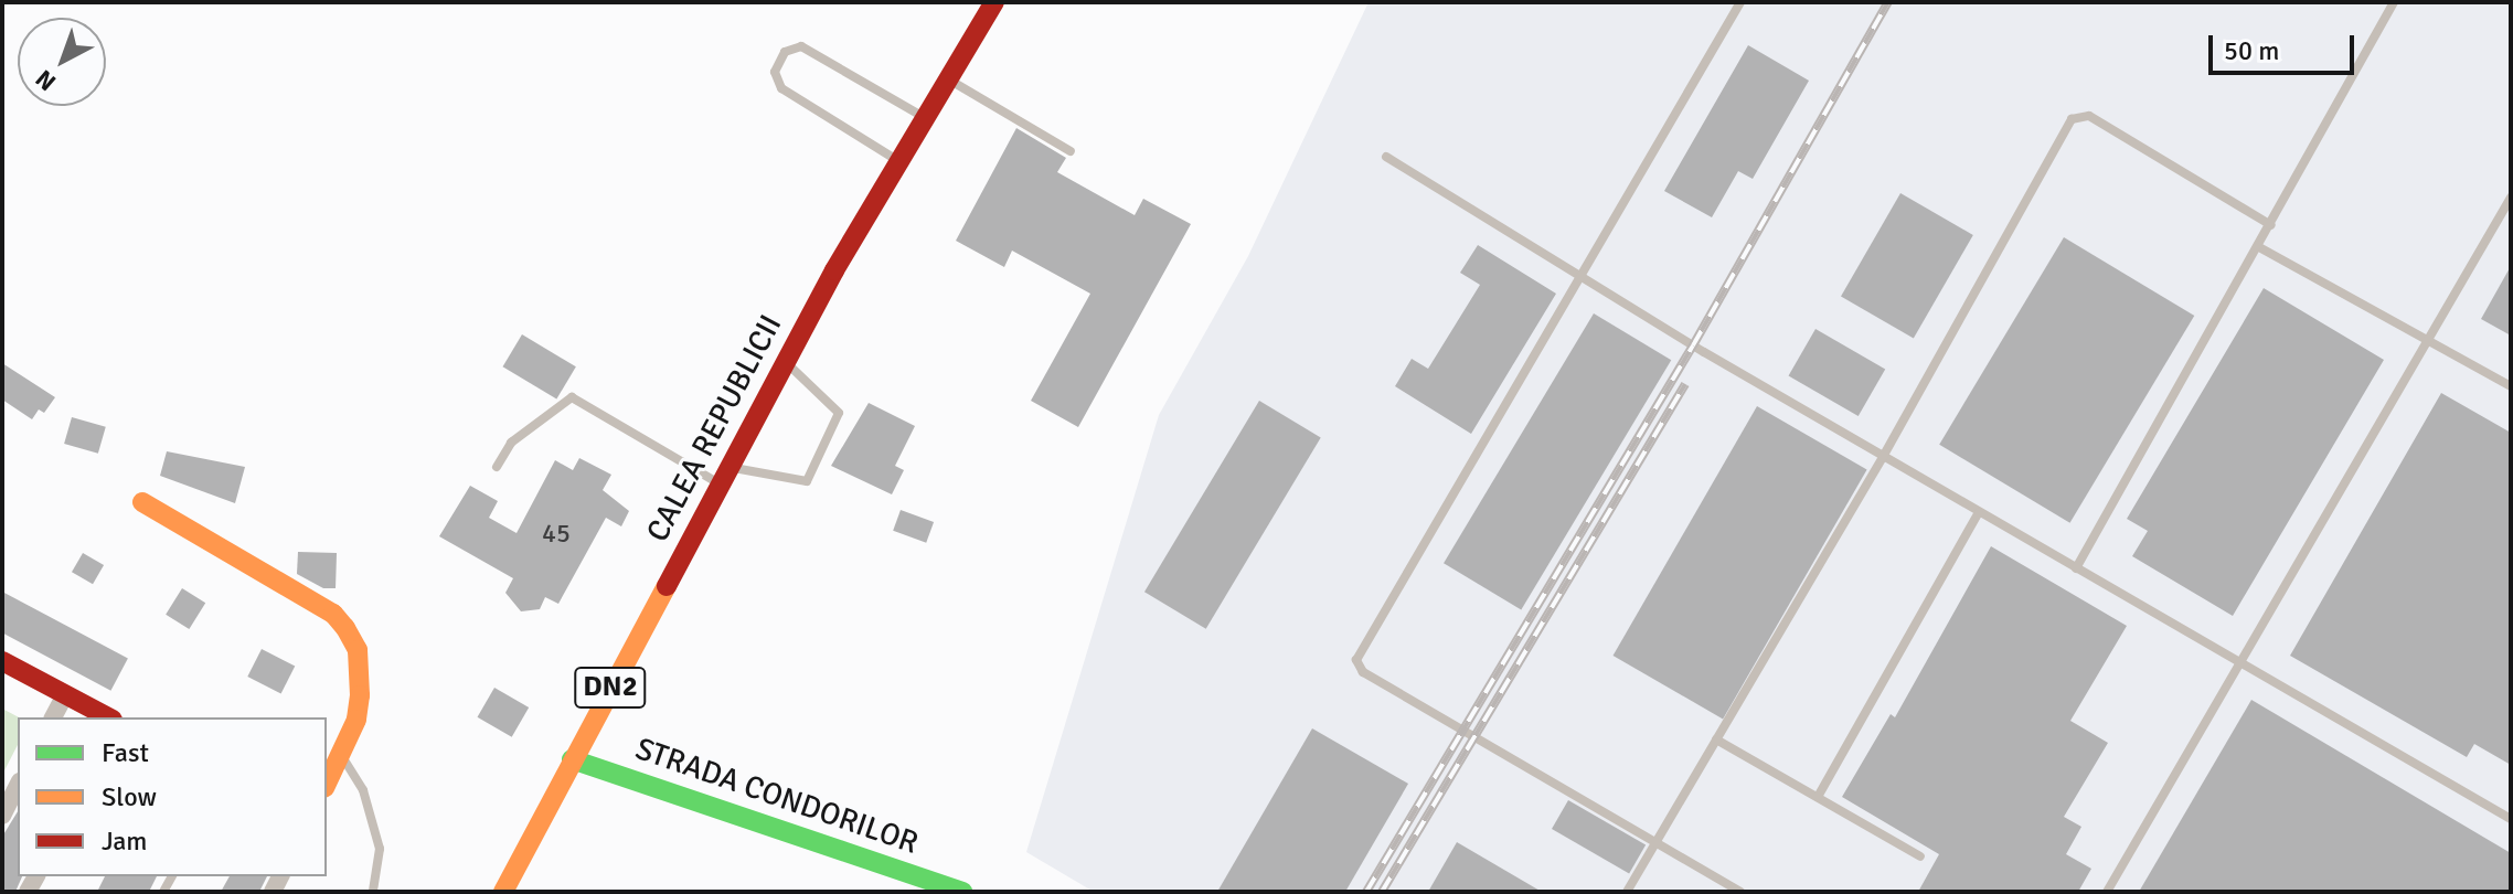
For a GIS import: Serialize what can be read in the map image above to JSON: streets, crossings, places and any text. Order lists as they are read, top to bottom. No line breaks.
{"streets":{"main road":["CALEA REPUBLICII","DN2","STRADA CONDORILOR"]},"crossings":[["CALEA REPUBLICII","STRADA CONDORILOR"]],"house_numbers":["45"],"legend":["Fast","Slow","Jam"],"scale_bar":"50 m","north":"bottom left"}
